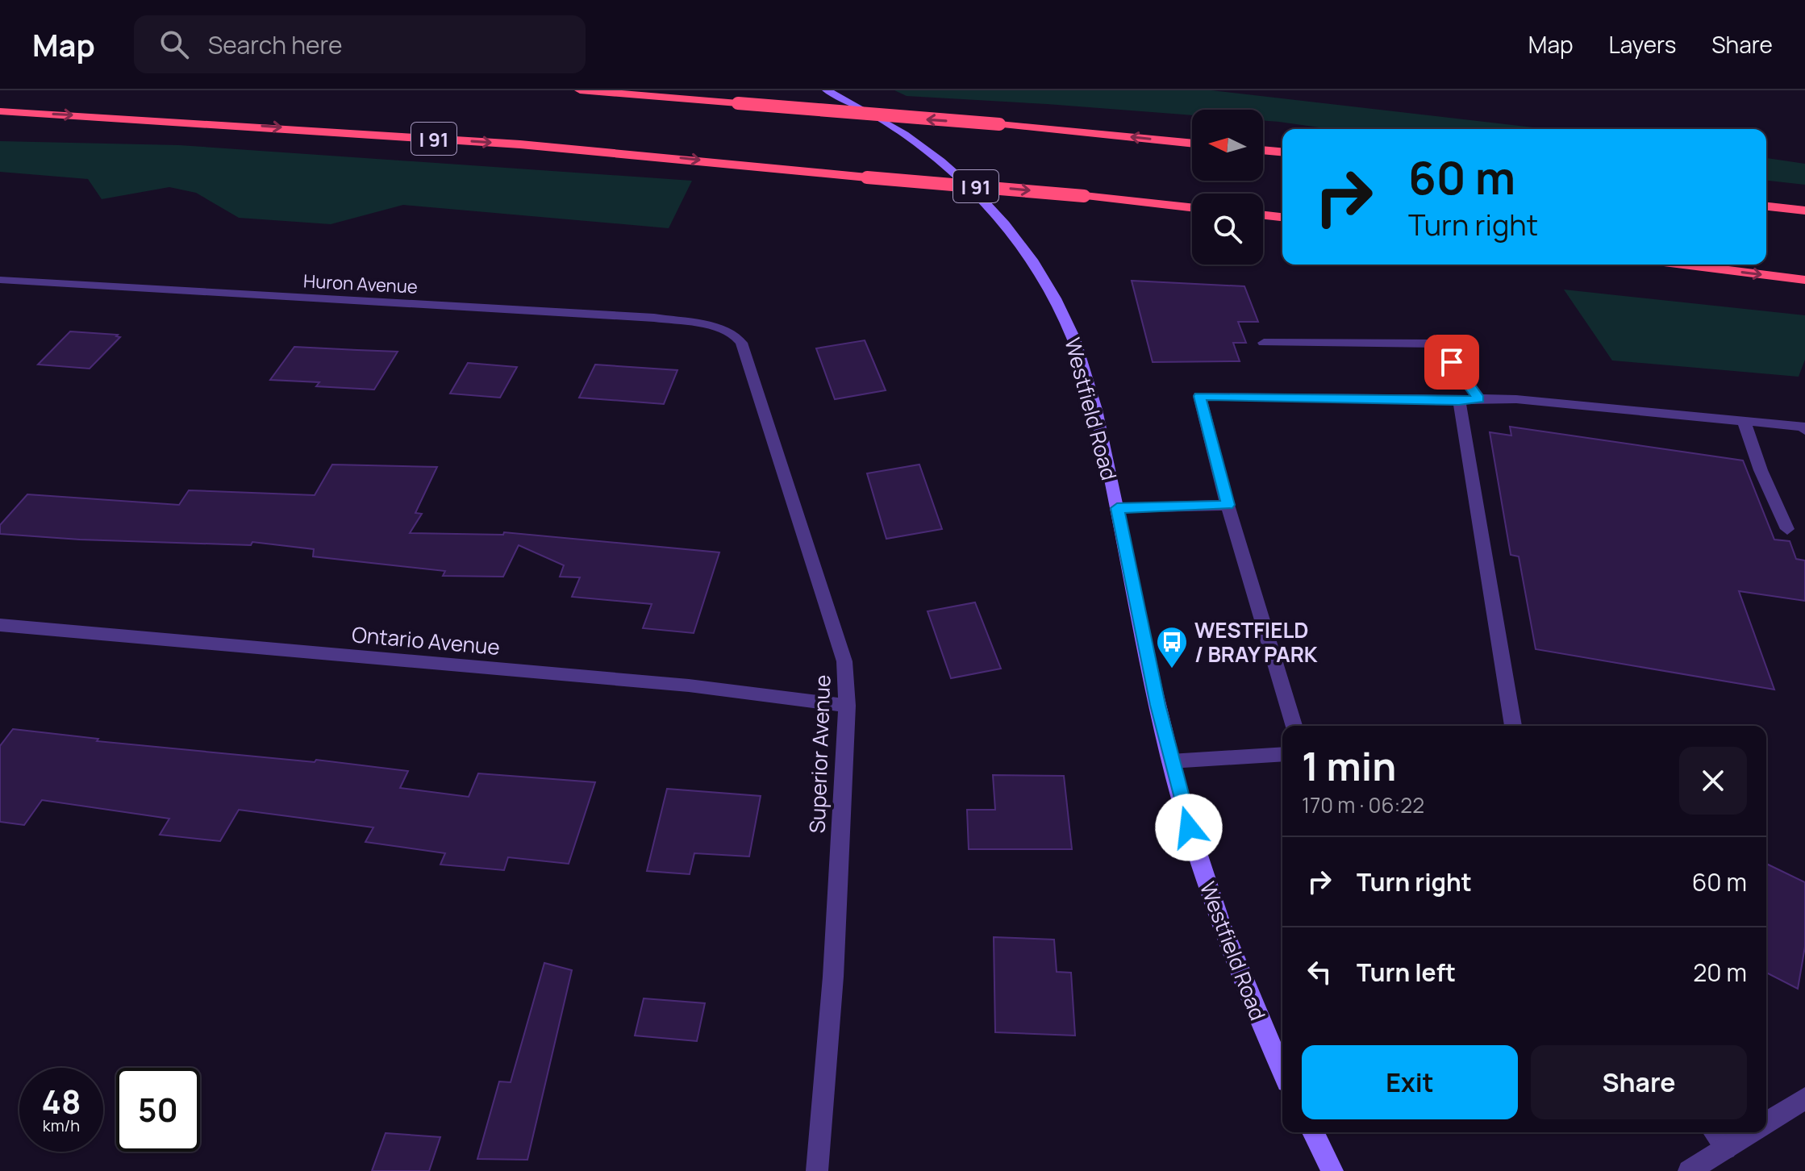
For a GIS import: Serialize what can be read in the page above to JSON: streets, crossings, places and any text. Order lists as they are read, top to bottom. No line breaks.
{"streets":{"highway":["I 91"],"main road":["Westfield Road"],"street":["Huron Avenue","Ontario Avenue","Superior Avenue"]},"crossings":[["Huron Avenue","Superior Avenue"],["Ontario Avenue","Superior Avenue"]],"places":{"bus stop":["WESTFIELD / BRAY PARK"]},"north":"left","page":{"header":"Map","search":"Search here","nav":["Map","Layers","Share"],"turn":["60 m","Turn right"],"heading":["1 min","170 m · 06:22"],"list":[{"name":"Turn right","value":"60 m"},{"name":"Turn left","value":"20 m"}],"buttons":["Exit","Share"],"speed":"48 km/h","limit":"50"}}
